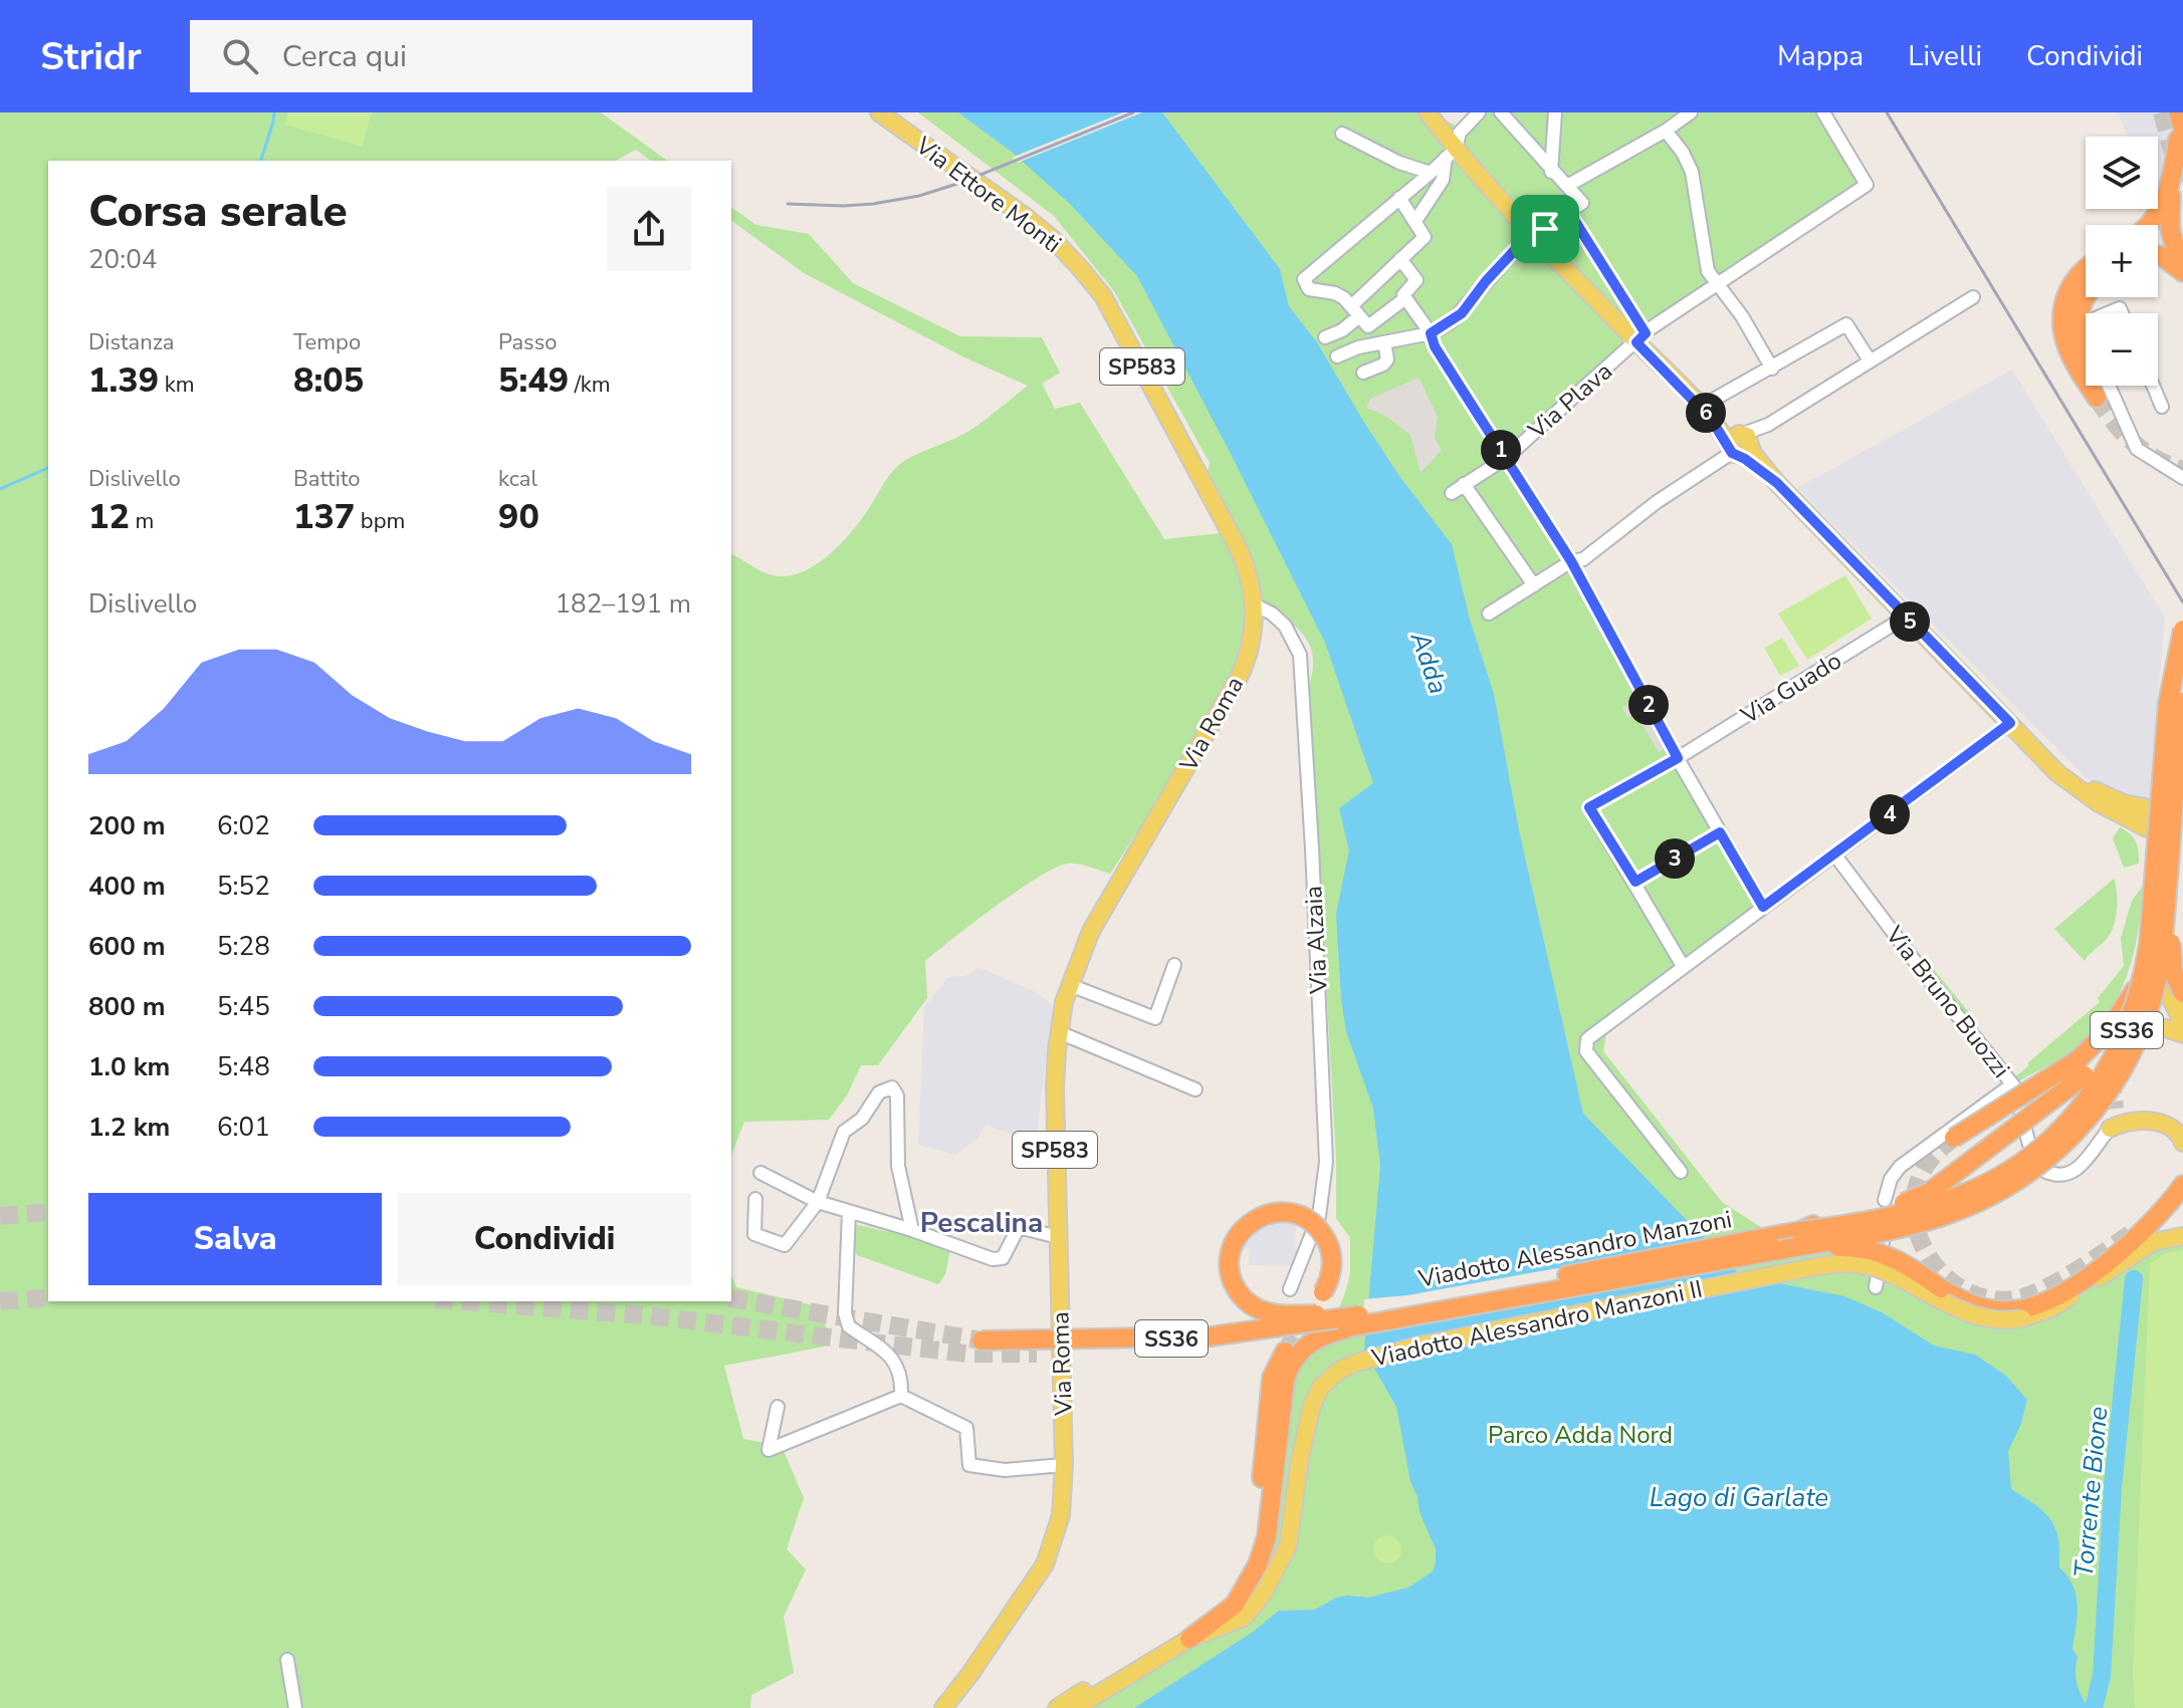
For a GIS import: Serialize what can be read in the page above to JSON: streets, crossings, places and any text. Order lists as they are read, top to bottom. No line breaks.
{"streets":{"highway":["SS36","Viadotto Alessandro Manzoni"],"main road":["Via Ettore Monti","SP583","Via Roma","Viadotto Alessandro Manzoni II"],"street":["Via Plava","Via Guado","Via Alzaia","Via Bruno Buozzi"]},"crossings":[["Via Ettore Monti","Via Roma"],["Via Roma","Via Alzaia"],["SS36","Viadotto Alessandro Manzoni"]],"districts":["Pescalina"],"water":["Adda","Torrente Bione","Lago di Garlate"],"parks":["Parco Adda Nord"],"page":{"header":"Stridr","search":"Cerca qui","nav":["Mappa","Livelli","Condividi"],"map_buttons":["+","−"],"heading":["Corsa serale","20:04"],"stats":[["Distanza","1.39 km"],["Tempo","8:05"],["Passo","5:49 /km"],["Dislivello","12 m"],["Battito","137 bpm"],["kcal","90"]],"pins":["6","1","5","2","4","3"],"chart":["Dislivello","182–191 m"],"list":[{"name":"200 m","note":"6:02"},{"name":"400 m","note":"5:52"},{"name":"600 m","note":"5:28"},{"name":"800 m","note":"5:45"},{"name":"1.0 km","note":"5:48"},{"name":"1.2 km","note":"6:01"}],"buttons":["Salva","Condividi"]}}
